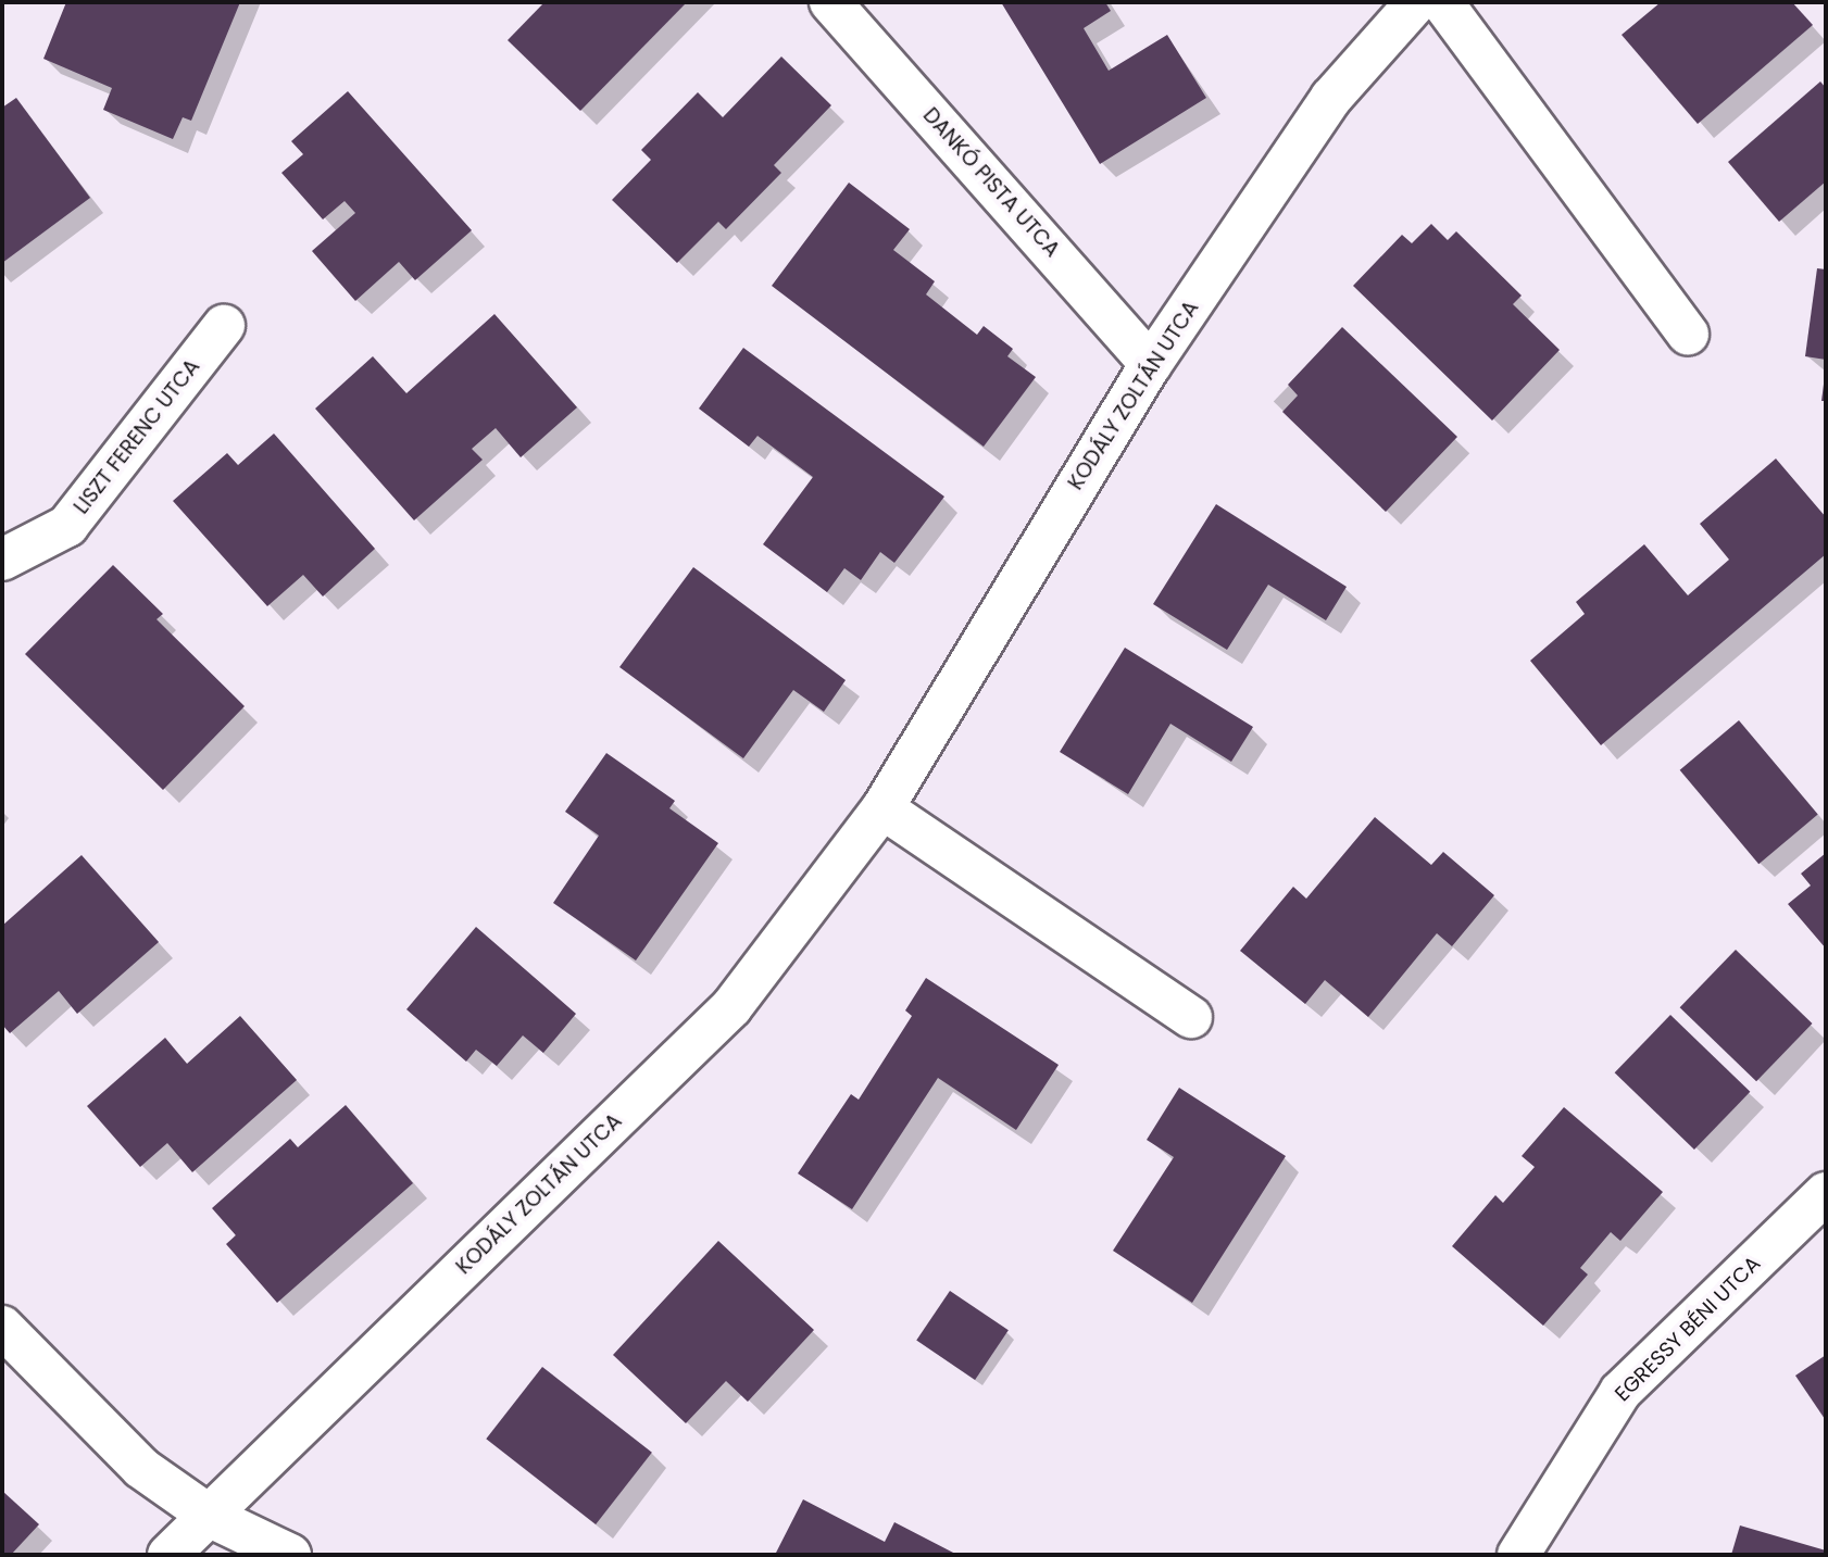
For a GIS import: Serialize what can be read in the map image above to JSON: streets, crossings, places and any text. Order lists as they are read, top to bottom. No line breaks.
{"streets":{"street":["DANKÓ PISTA UTCA","KODÁLY ZOLTÁN UTCA","LISZT FERENC UTCA","EGRESSY BÉNI UTCA"]},"crossings":[["DANKÓ PISTA UTCA","KODÁLY ZOLTÁN UTCA"]]}
